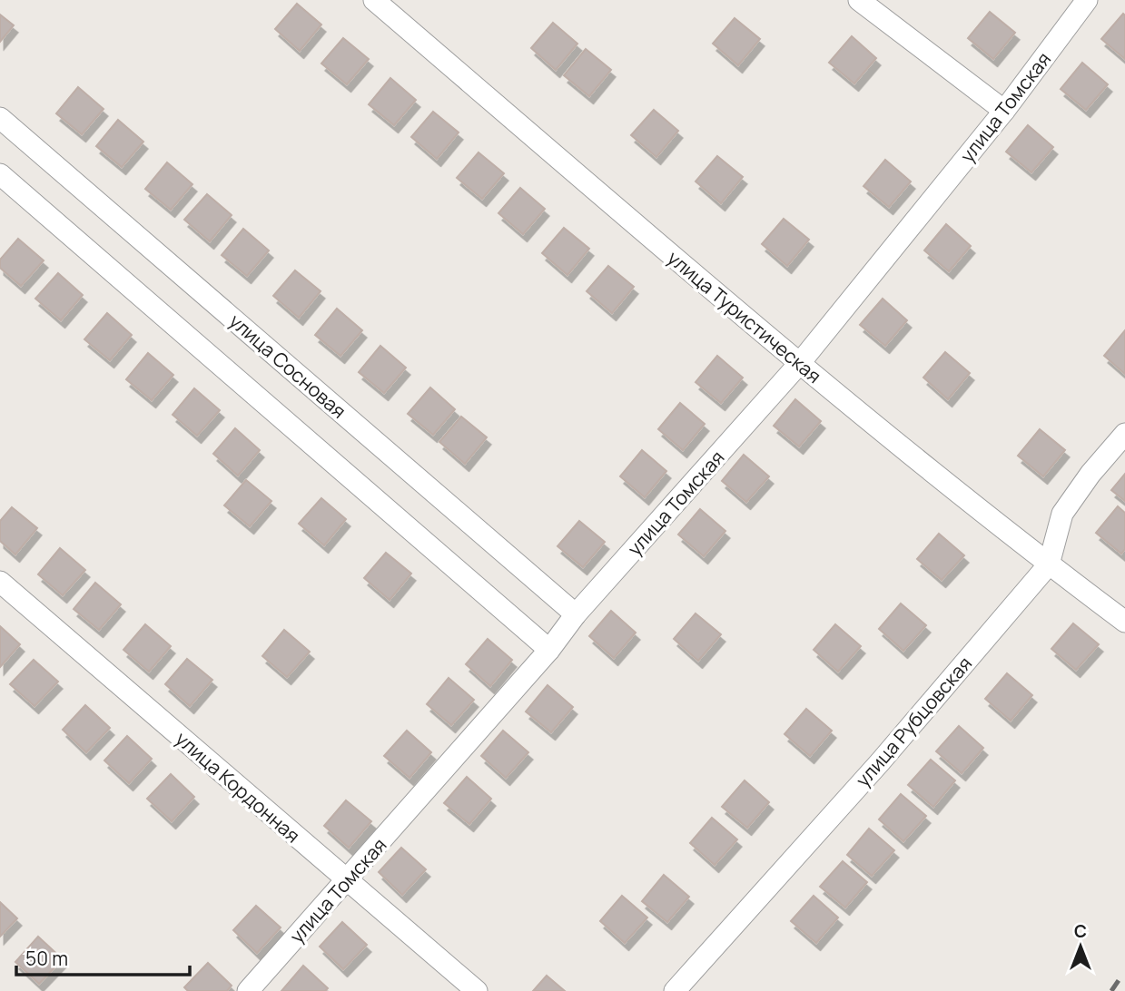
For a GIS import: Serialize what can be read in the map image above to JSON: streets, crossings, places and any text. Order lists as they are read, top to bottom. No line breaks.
{"streets":{"street":["улица Томская","улица Туристическая","улица Сосновая","улица Рубцовская","улица Кордонная"]},"crossings":[["улица Томская","улица Туристическая"],["улица Томская","улица Сосновая"],["улица Томская","улица Кордонная"],["улица Туристическая","улица Рубцовская"]],"scale_bar":"50 m","north":"top"}
